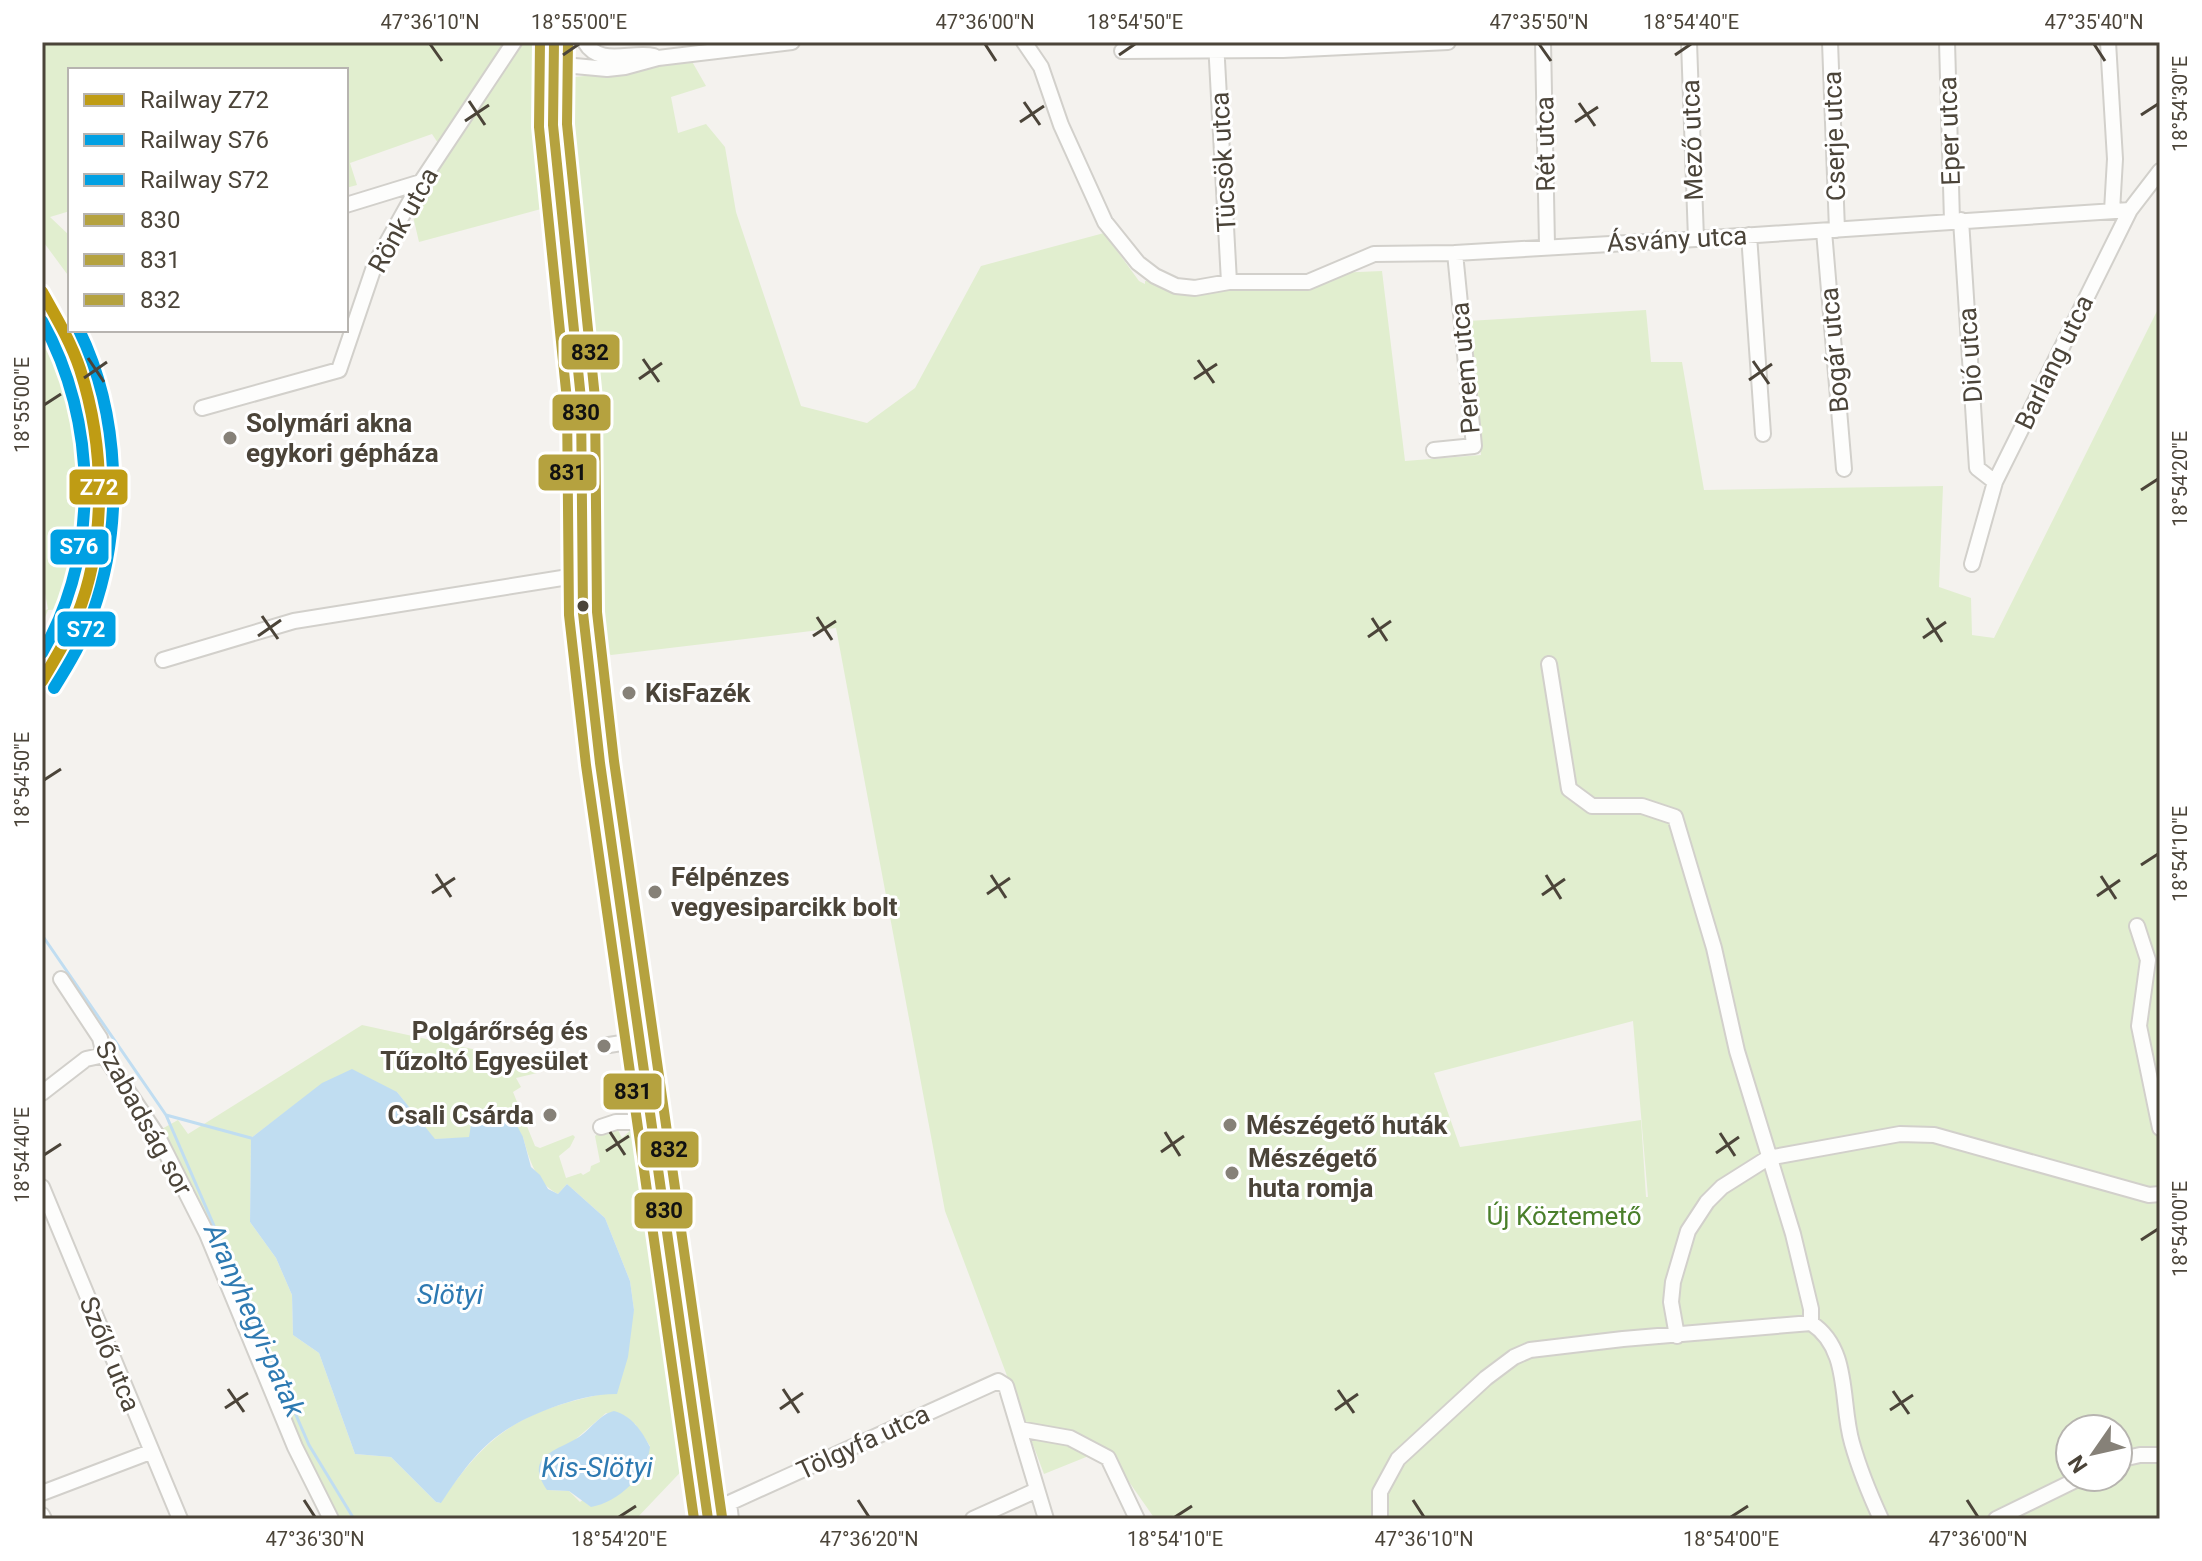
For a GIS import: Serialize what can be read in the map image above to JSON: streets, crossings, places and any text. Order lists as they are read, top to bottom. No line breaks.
{"streets":{"street":["Eper utca","Cserje utca","Mező utca","Rét utca","Tücsök utca","Rönk utca","Ásvány utca","Bogár utca","Dió utca","Barlang utca","Perem utca","Szabadság sor","Szőlő utca","Tölgyfa utca"]},"crossings":[["Eper utca","Ásvány utca"],["Eper utca","Dió utca"],["Cserje utca","Ásvány utca"],["Cserje utca","Bogár utca"],["Mező utca","Ásvány utca"],["Rét utca","Ásvány utca"],["Tücsök utca","Ásvány utca"],["Ásvány utca","Bogár utca"],["Ásvány utca","Dió utca"],["Ásvány utca","Barlang utca"],["Ásvány utca","Perem utca"],["Dió utca","Barlang utca"]],"water":["Slötyi","Aranyhegyi-patak","Kis-Slötyi"],"parks":["Új Köztemető"],"places":["Solymári akna egykori gépháza","KisFazék","Félpénzes vegyesiparcikk bolt","Polgárőrség és Tűzoltó Egyesület","Csali Csárda","Mészégető huták","Mészégető huta romja"],"lines":["transit line 830","transit line 831","transit line 832","rail line Z72","rail line S76","rail line S72"],"legend":["Railway Z72","Railway S76","Railway S72","830","831","832"],"north":"bottom left","coordinates":["47°36'10\"N","18°55'00\"E","47°36'00\"N","18°54'50\"E","47°35'50\"N","18°54'40\"E","47°35'40\"N","18°54'30\"E","18°54'20\"E","18°54'10\"E","18°54'00\"E","47°36'30\"N","47°36'20\"N"]}
